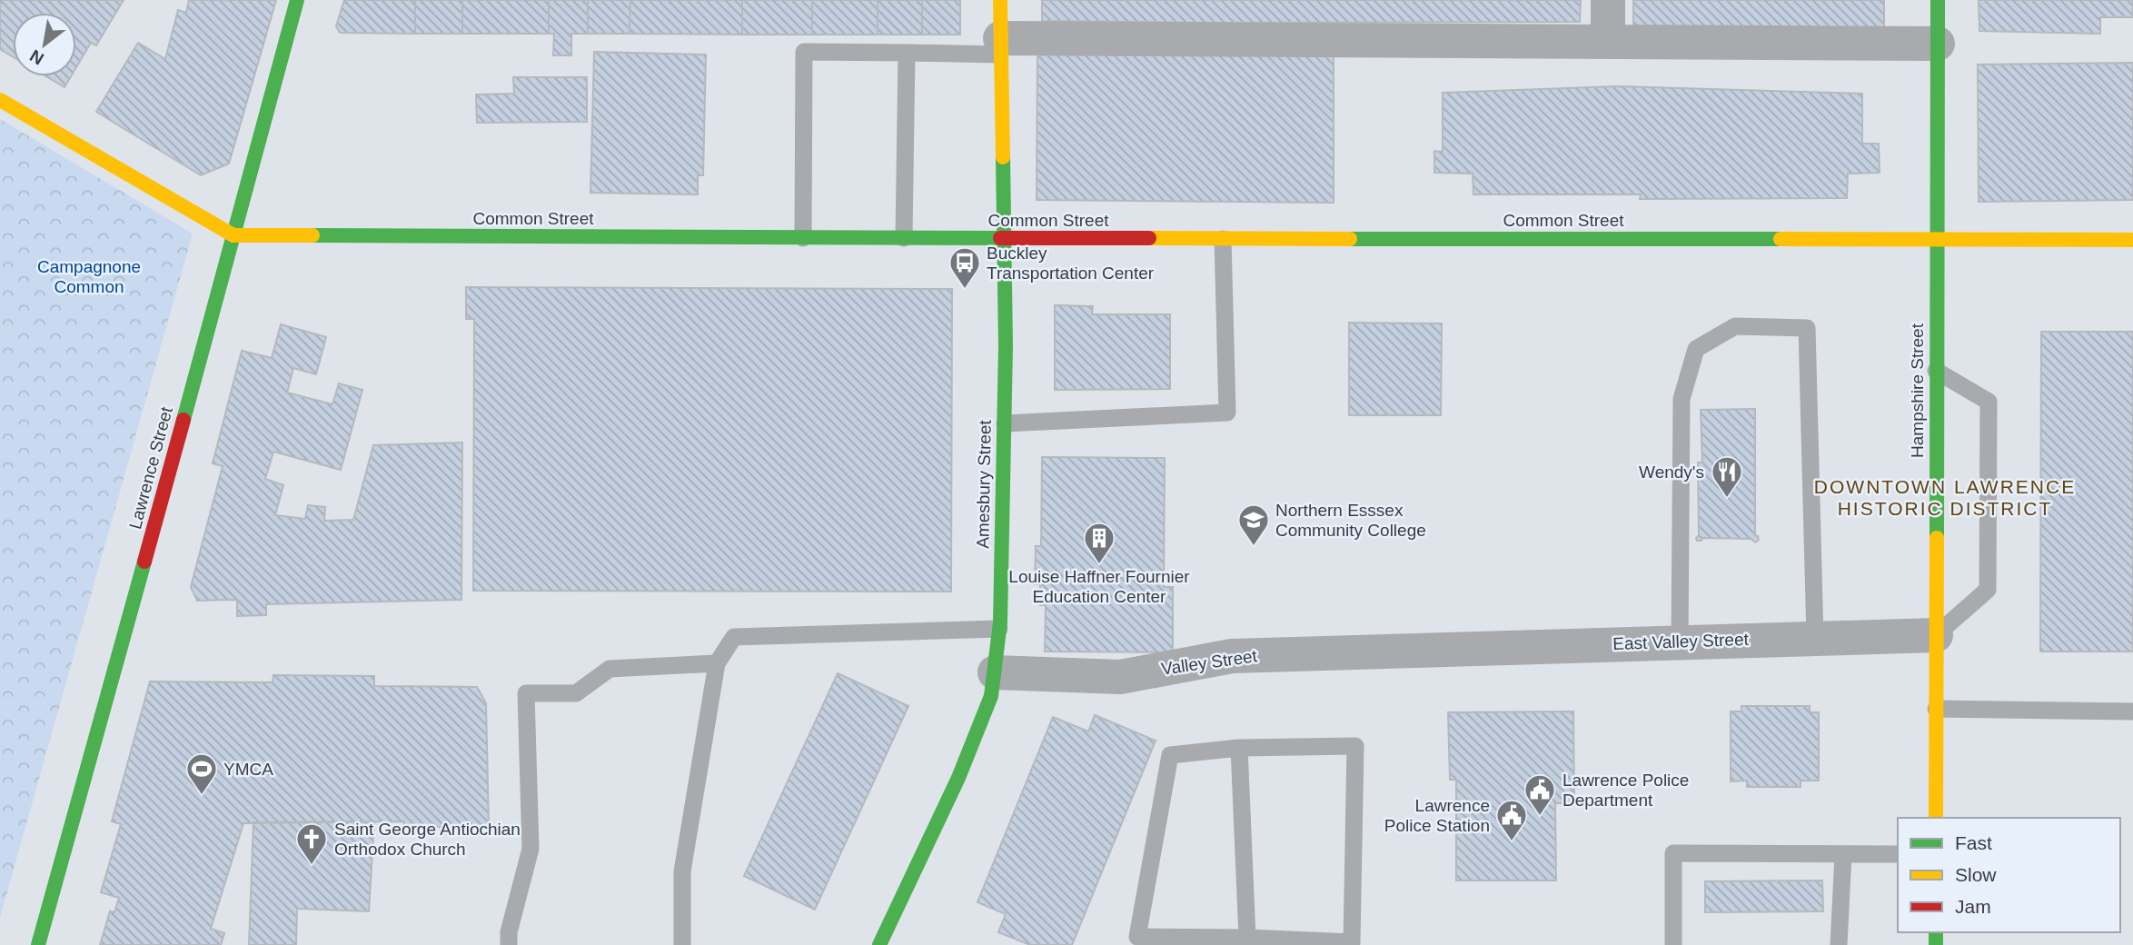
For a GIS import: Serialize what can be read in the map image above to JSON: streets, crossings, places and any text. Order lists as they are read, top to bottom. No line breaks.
{"streets":{"main road":["Common Street","Hampshire Street","Lawrence Street","Amesbury Street"],"street":["East Valley Street","Valley Street"]},"crossings":[["Common Street","Hampshire Street"],["Common Street","Lawrence Street"],["Common Street","Amesbury Street"],["Hampshire Street","East Valley Street"],["Amesbury Street","Valley Street"],["East Valley Street","Valley Street"]],"districts":["DOWNTOWN LAWRENCE HISTORIC DISTRICT"],"parks":["Campagnone Common"],"places":{"bus stop":["Buckley Transportation Center"],"restaurant":["Wendy's"],"school or university":["Northern Esssex Community College"],"building":["Louise Haffner Fournier Education Center"],"sports":["YMCA"],"public building":["Lawrence Police Department","Lawrence Police Station"],"church":["Saint George Antiochian Orthodox Church"]},"legend":["Fast","Slow","Jam"],"north":"bottom left"}
